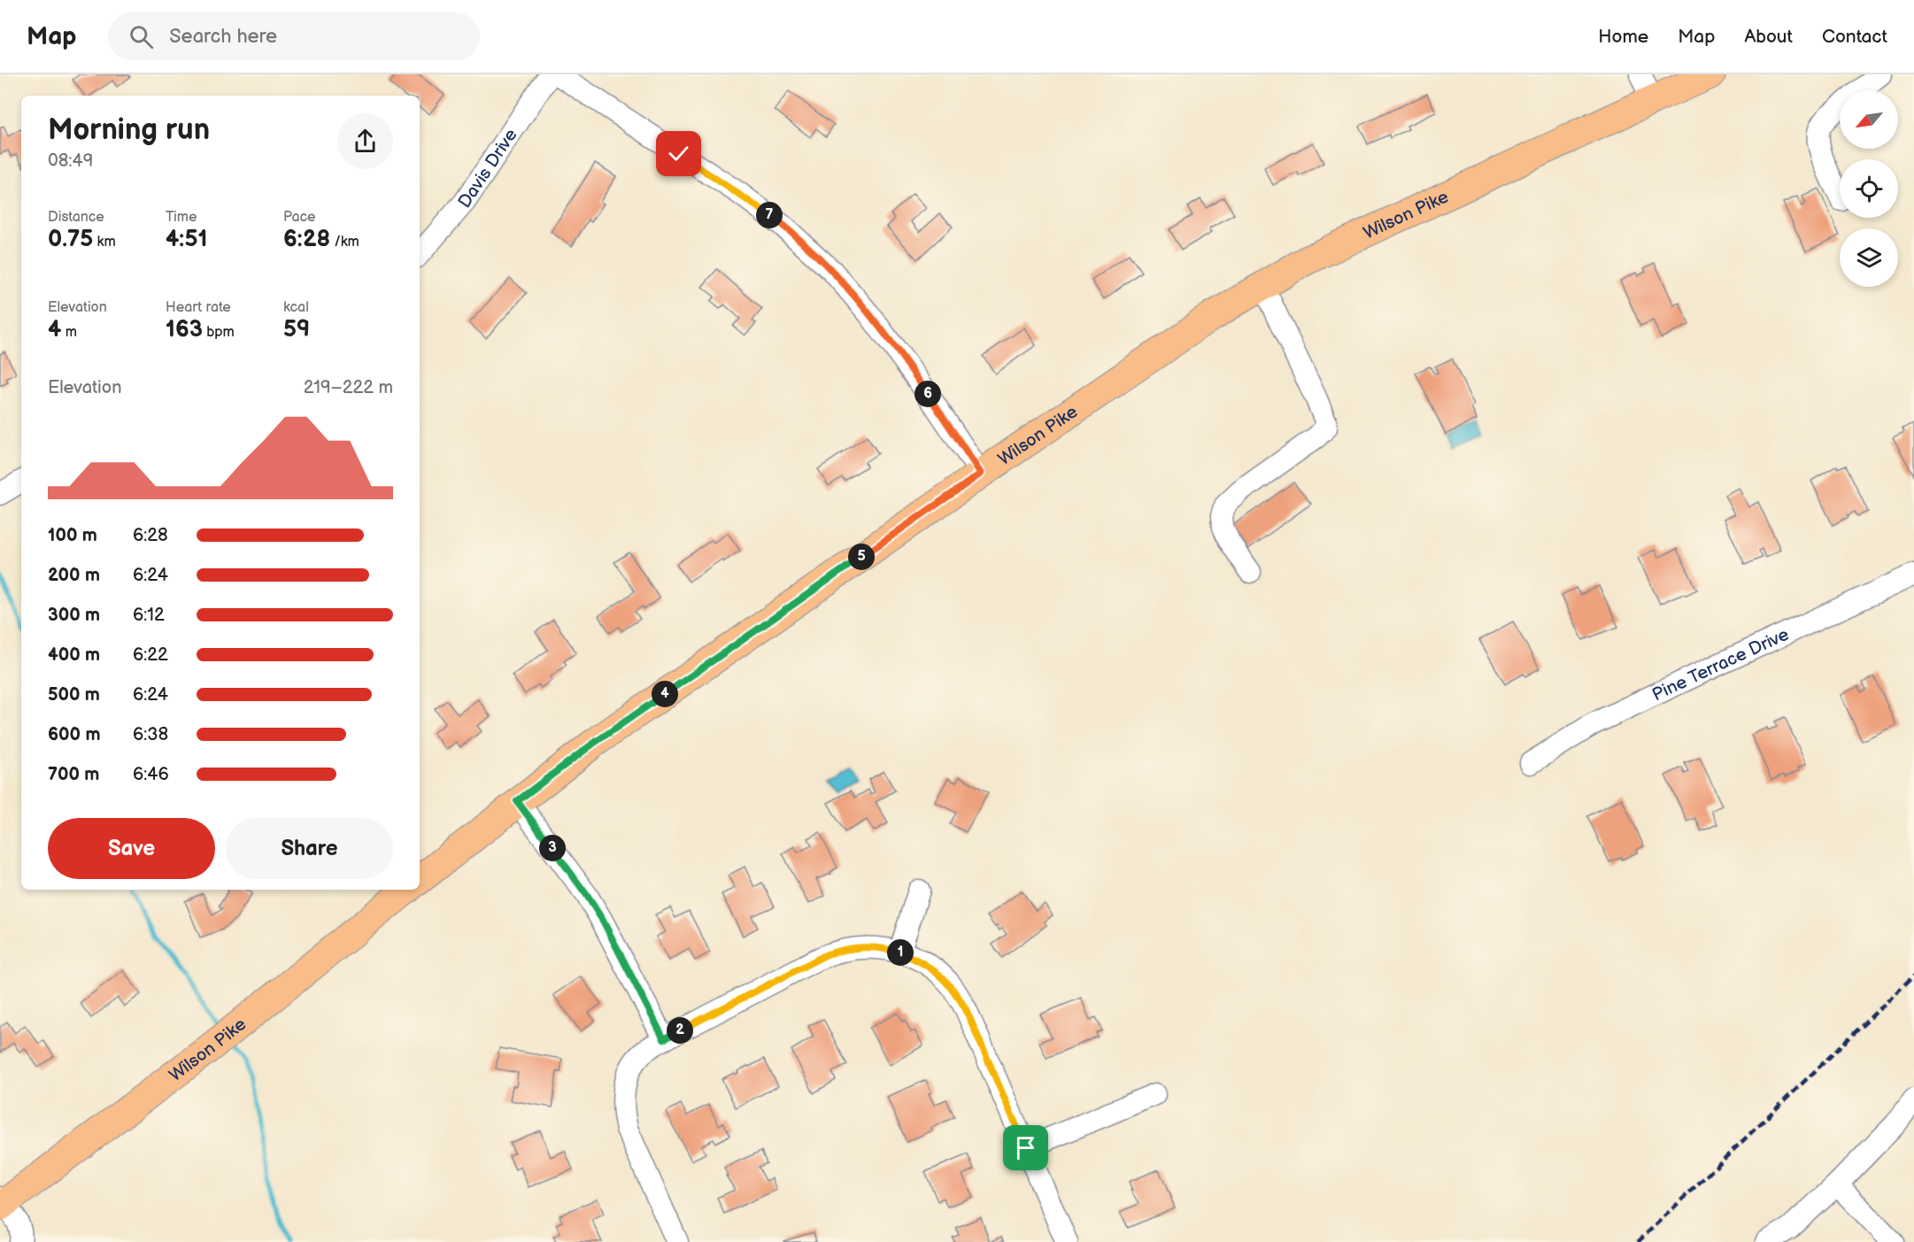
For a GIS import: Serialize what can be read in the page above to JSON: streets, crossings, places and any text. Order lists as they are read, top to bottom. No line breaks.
{"streets":{"main road":["Wilson Pike"],"street":["Davis Drive","Pine Terrace Drive"]},"north":"bottom left","page":{"header":"Map","search":"Search here","nav":["Home","Map","About","Contact"],"heading":["Morning run","08:49"],"stats":[["Distance","0.75 km"],["Time","4:51"],["Pace","6:28 /km"],["Elevation","4 m"],["Heart rate","163 bpm"],["kcal","59"]],"pins":["7","6","5","4","3","1","2"],"chart":["Elevation","219–222 m"],"list":[{"name":"100 m","note":"6:28"},{"name":"200 m","note":"6:24"},{"name":"300 m","note":"6:12"},{"name":"400 m","note":"6:22"},{"name":"500 m","note":"6:24"},{"name":"600 m","note":"6:38"},{"name":"700 m","note":"6:46"}],"buttons":["Save","Share"]}}
